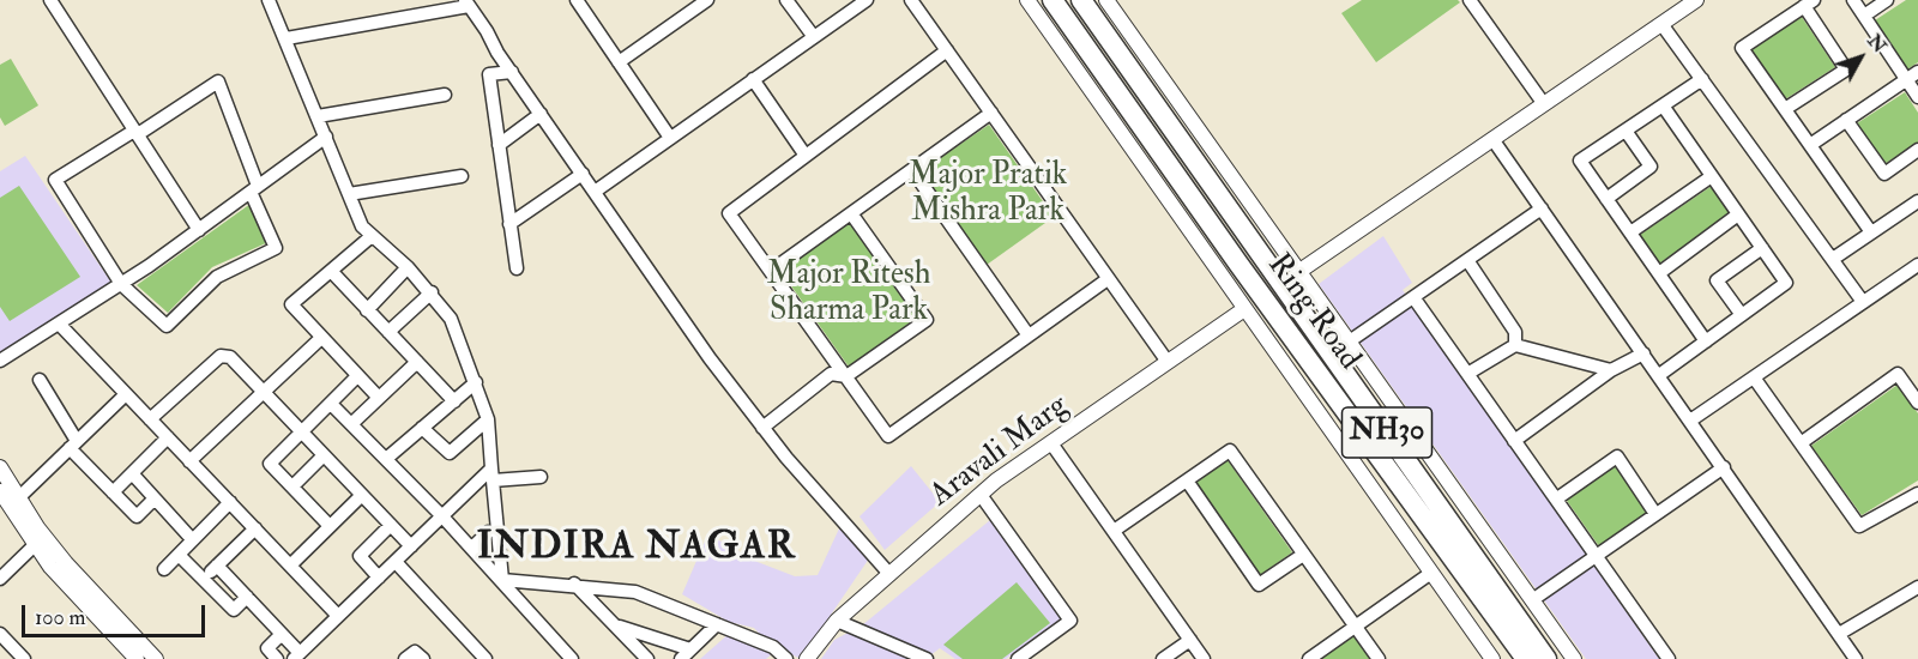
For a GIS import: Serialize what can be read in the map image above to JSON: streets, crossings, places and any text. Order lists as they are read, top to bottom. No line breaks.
{"streets":{"highway":["Ring Road","NH30"],"street":["Aravali Marg"]},"districts":["INDIRA NAGAR"],"parks":["Major Pratik Mishra Park","Major Ritesh Sharma Park"],"scale_bar":"100 m","north":"top right"}
